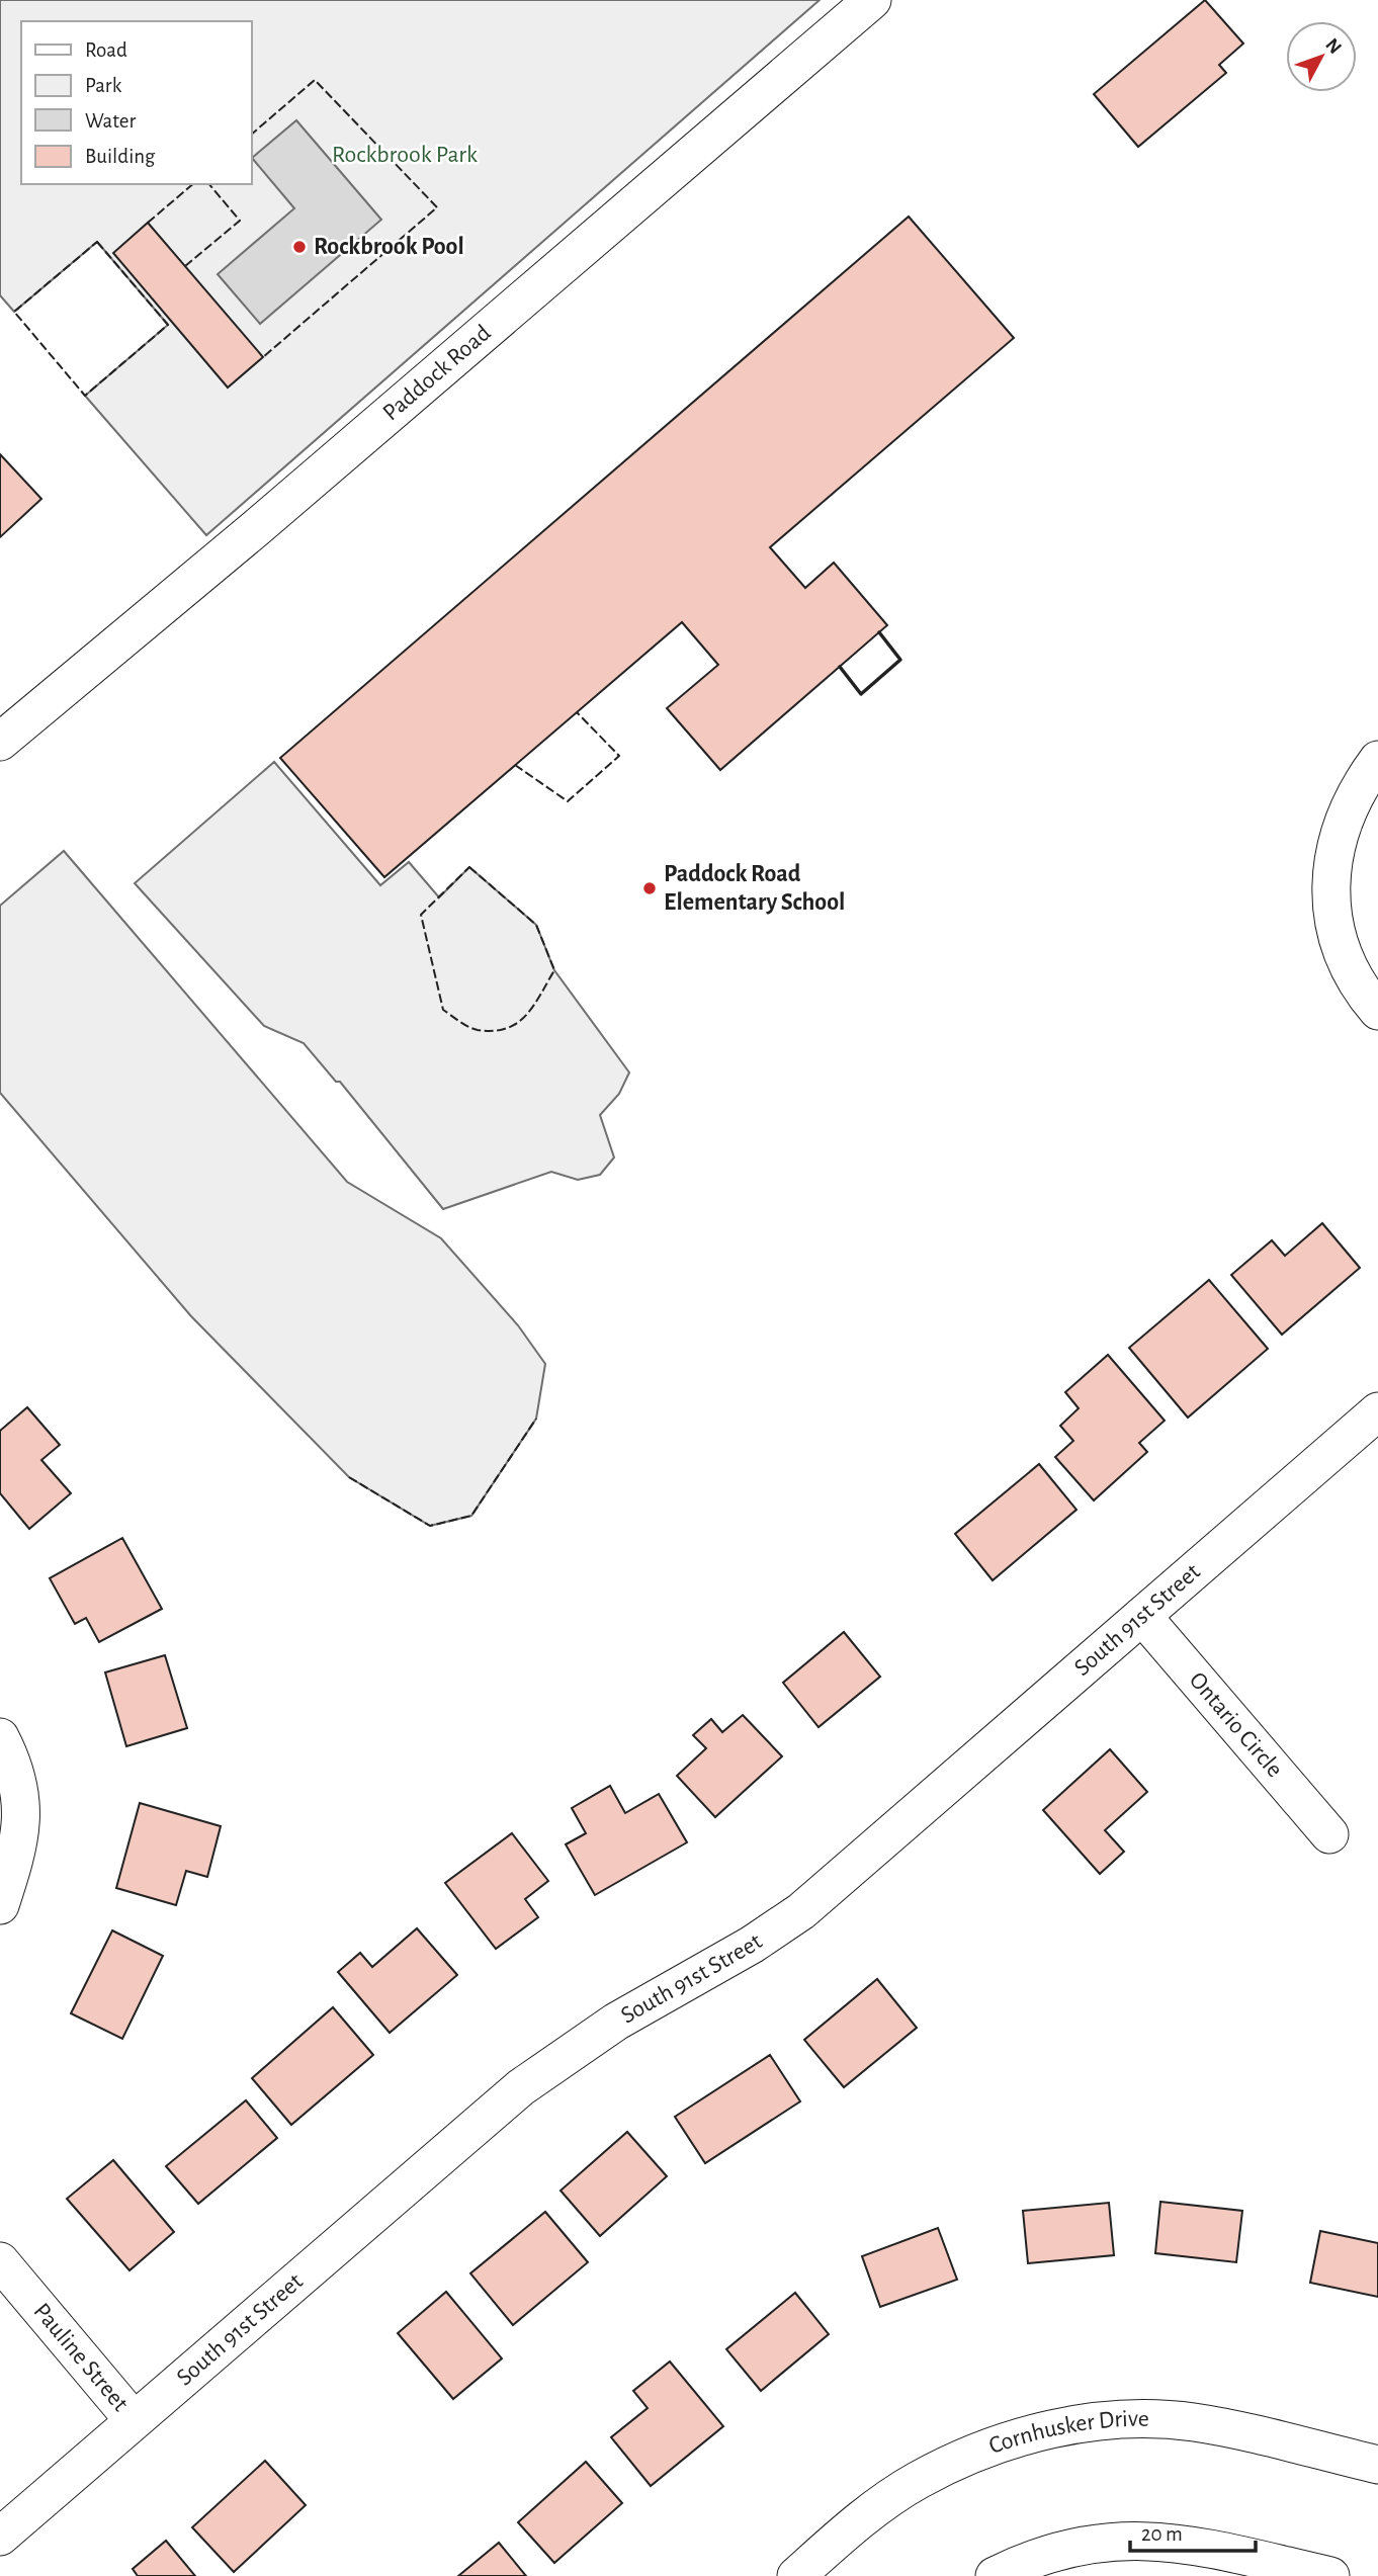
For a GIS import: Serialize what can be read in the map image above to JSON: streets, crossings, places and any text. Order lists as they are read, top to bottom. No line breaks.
{"streets":{"street":["Paddock Road","South 91st Street","Ontario Circle","Pauline Street","Cornhusker Drive"]},"crossings":[["South 91st Street","Ontario Circle"],["South 91st Street","Pauline Street"]],"parks":["Rockbrook Park"],"places":["Rockbrook Pool","Paddock Road Elementary School"],"legend":["Road","Park","Water","Building"],"scale_bar":"20 m","north":"top right"}
